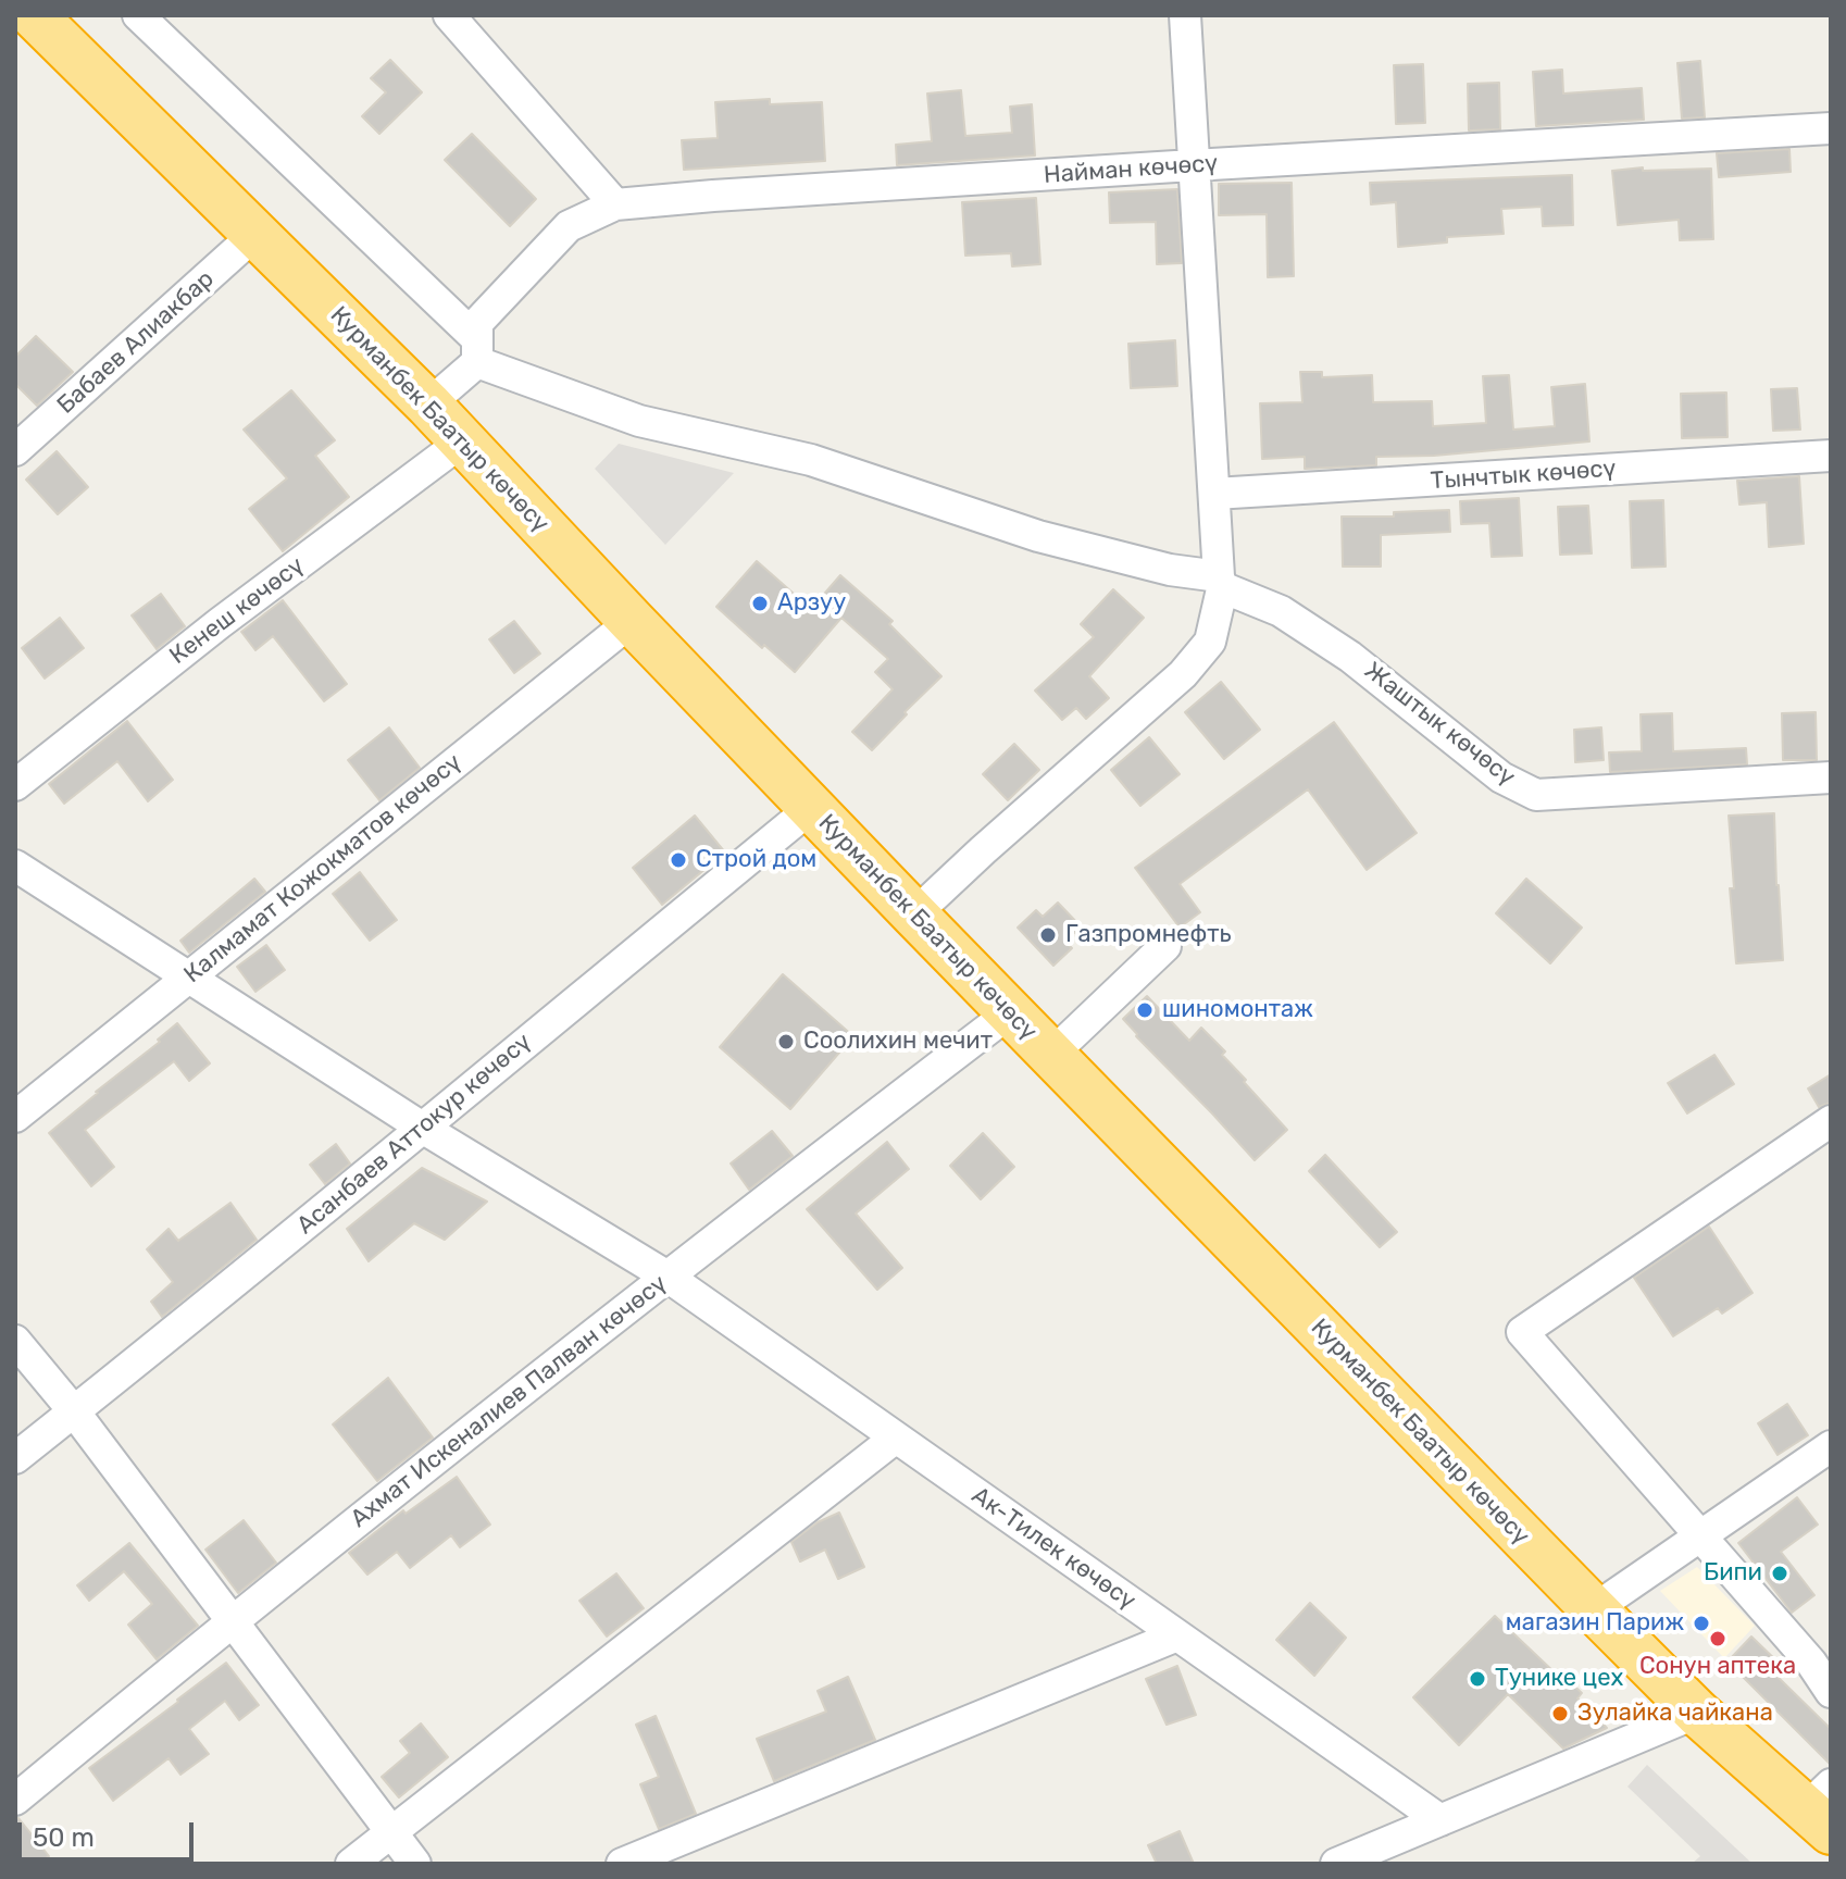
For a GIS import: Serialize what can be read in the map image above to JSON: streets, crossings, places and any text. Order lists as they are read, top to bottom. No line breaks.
{"streets":{"highway":["Курманбек Баатыр көчөсү"],"street":["Найман көчөсү","Бабаев Алиакбар","Тынчтык көчөсү","Кенеш көчөсү","Жаштык көчөсү","Калмамат Кожокматов көчөсү","Асанбаев Аттокур көчөсү","Ахмат Искеналиев Палван көчөсү","Ак-Тилек көчөсү"]},"crossings":[["Найман көчөсү","Курманбек Баатыр көчөсү"],["Найман көчөсү","Жаштык көчөсү"],["Бабаев Алиакбар","Курманбек Баатыр көчөсү"],["Курманбек Баатыр көчөсү","Кенеш көчөсү"],["Курманбек Баатыр көчөсү","Калмамат Кожокматов көчөсү"],["Курманбек Баатыр көчөсү","Асанбаев Аттокур көчөсү"],["Курманбек Баатыр көчөсү","Ахмат Искеналиев Палван көчөсү"],["Калмамат Кожокматов көчөсү","Ак-Тилек көчөсү"],["Асанбаев Аттокур көчөсү","Ак-Тилек көчөсү"],["Ахмат Искеналиев Палван көчөсү","Ак-Тилек көчөсү"]],"places":["Арзуу","Строй дом","Газпромнефть","шиномонтаж","Соолихин мечит","Бипи","магазин Париж","Сонун аптека","Тунике цех","Зулайка чайкана"],"scale_bar":"50 m"}
